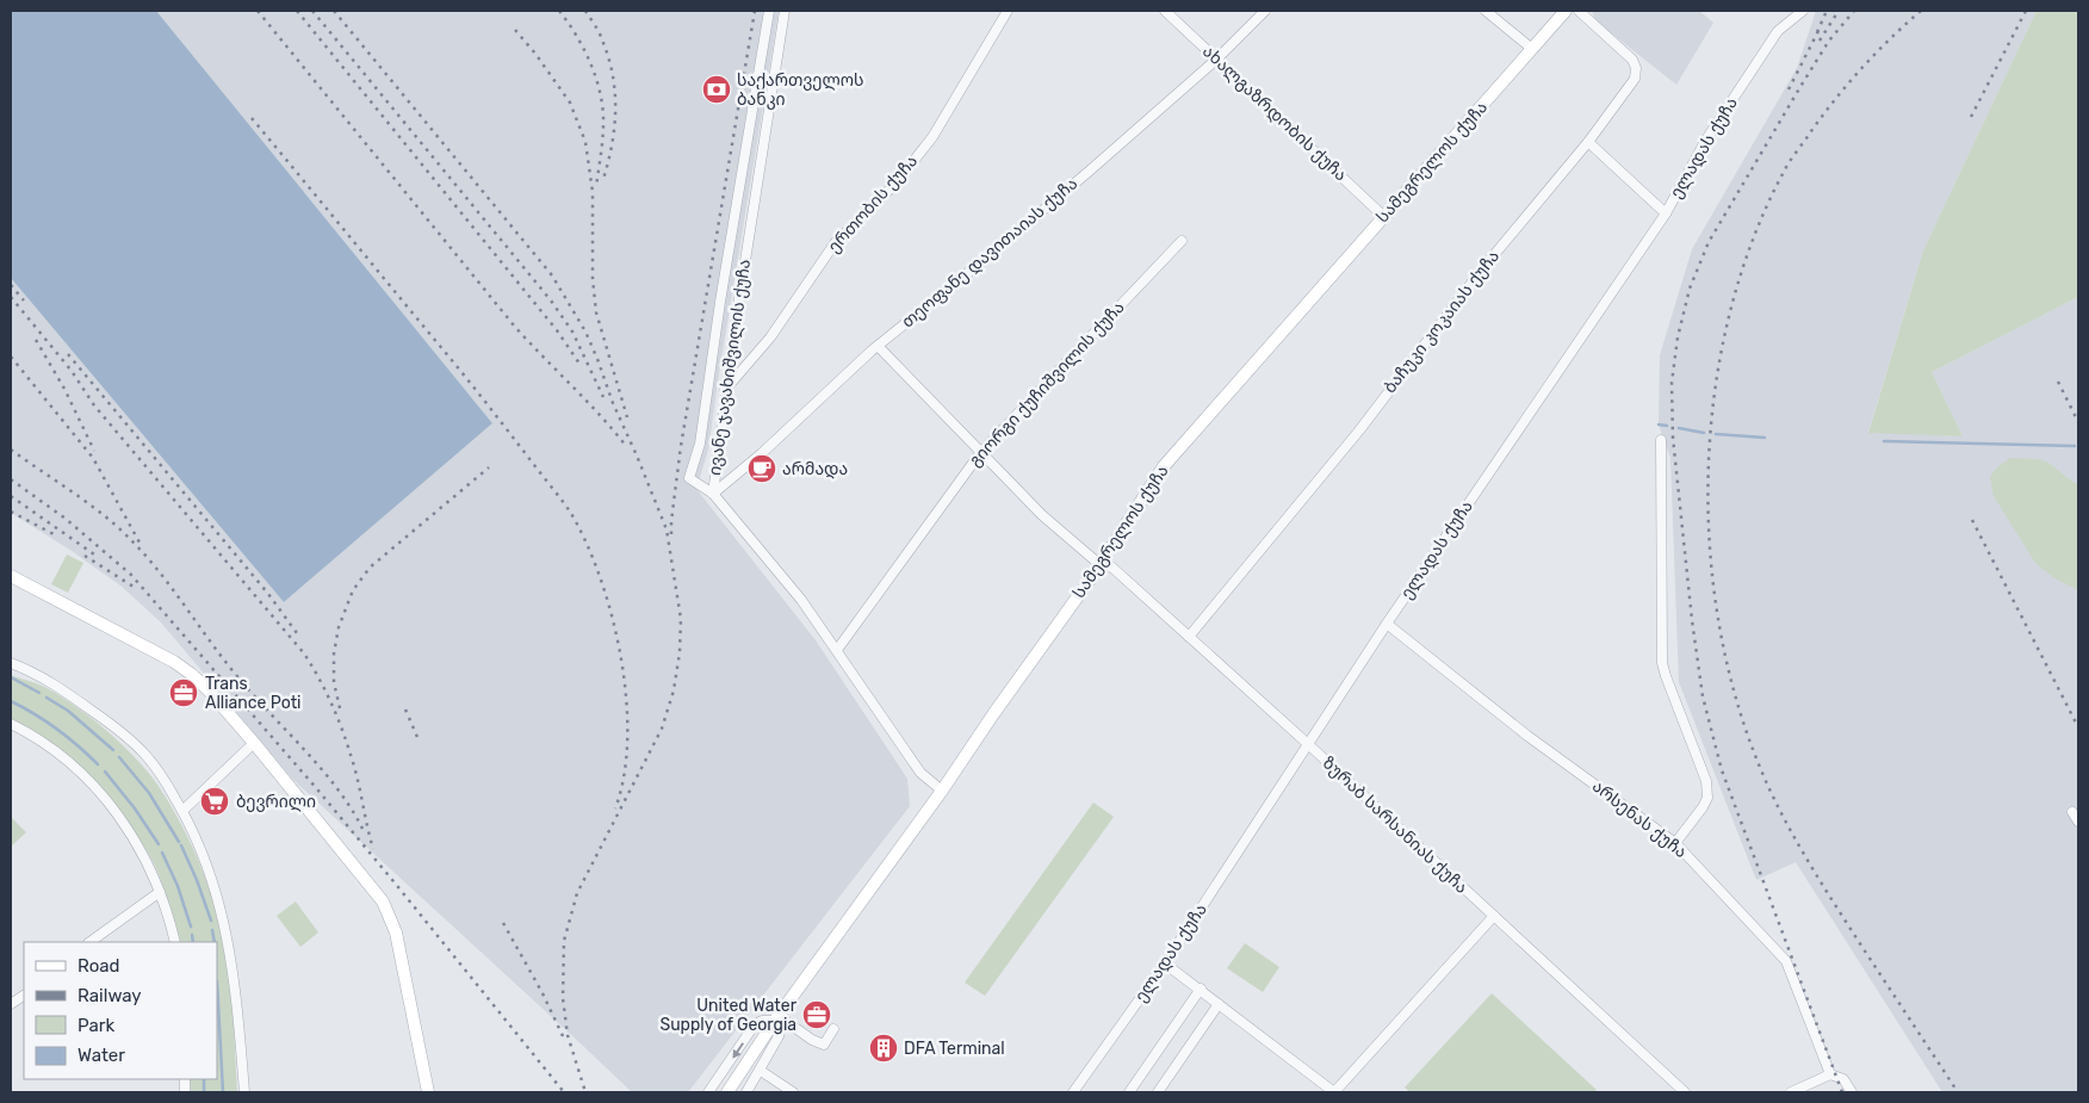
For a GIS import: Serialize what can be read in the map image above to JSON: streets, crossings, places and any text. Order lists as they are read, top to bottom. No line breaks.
{"streets":{"main road":["სამეგრელოს ქუჩა"],"street":["ახალგაზრდობის ქუჩა","ელადას ქუჩა","ერთობის ქუჩა","თეოფანე დავითაიას ქუჩა","ბაჩუკი კოკაიას ქუჩა","ივანე ჯავახიშვილის ქუჩა","გიორგი ქუჩიშვილის ქუჩა","არსენას ქუჩა","ზურაბ სარსანიას ქუჩა"]},"crossings":[["ახალგაზრდობის ქუჩა","სამეგრელოს ქუჩა"],["ახალგაზრდობის ქუჩა","თეოფანე დავითაიას ქუჩა"],["ელადას ქუჩა","არსენას ქუჩა"],["ელადას ქუჩა","ზურაბ სარსანიას ქუჩა"],["სამეგრელოს ქუჩა","ივანე ჯავახიშვილის ქუჩა"],["სამეგრელოს ქუჩა","ზურაბ სარსანიას ქუჩა"],["ერთობის ქუჩა","ივანე ჯავახიშვილის ქუჩა"],["თეოფანე დავითაიას ქუჩა","ივანე ჯავახიშვილის ქუჩა"],["თეოფანე დავითაიას ქუჩა","ზურაბ სარსანიას ქუჩა"],["ბაჩუკი კოკაიას ქუჩა","ზურაბ სარსანიას ქუჩა"],["ივანე ჯავახიშვილის ქუჩა","გიორგი ქუჩიშვილის ქუჩა"],["გიორგი ქუჩიშვილის ქუჩა","ზურაბ სარსანიას ქუჩა"]],"places":{"bank":["საქართველოს ბანკი"],"cafe":["არმადა"],"office":["Trans Alliance Poti","United Water Supply of Georgia"],"supermarket":["ბევრილი"],"building":["DFA Terminal"]},"legend":["Road","Railway","Park","Water"]}
